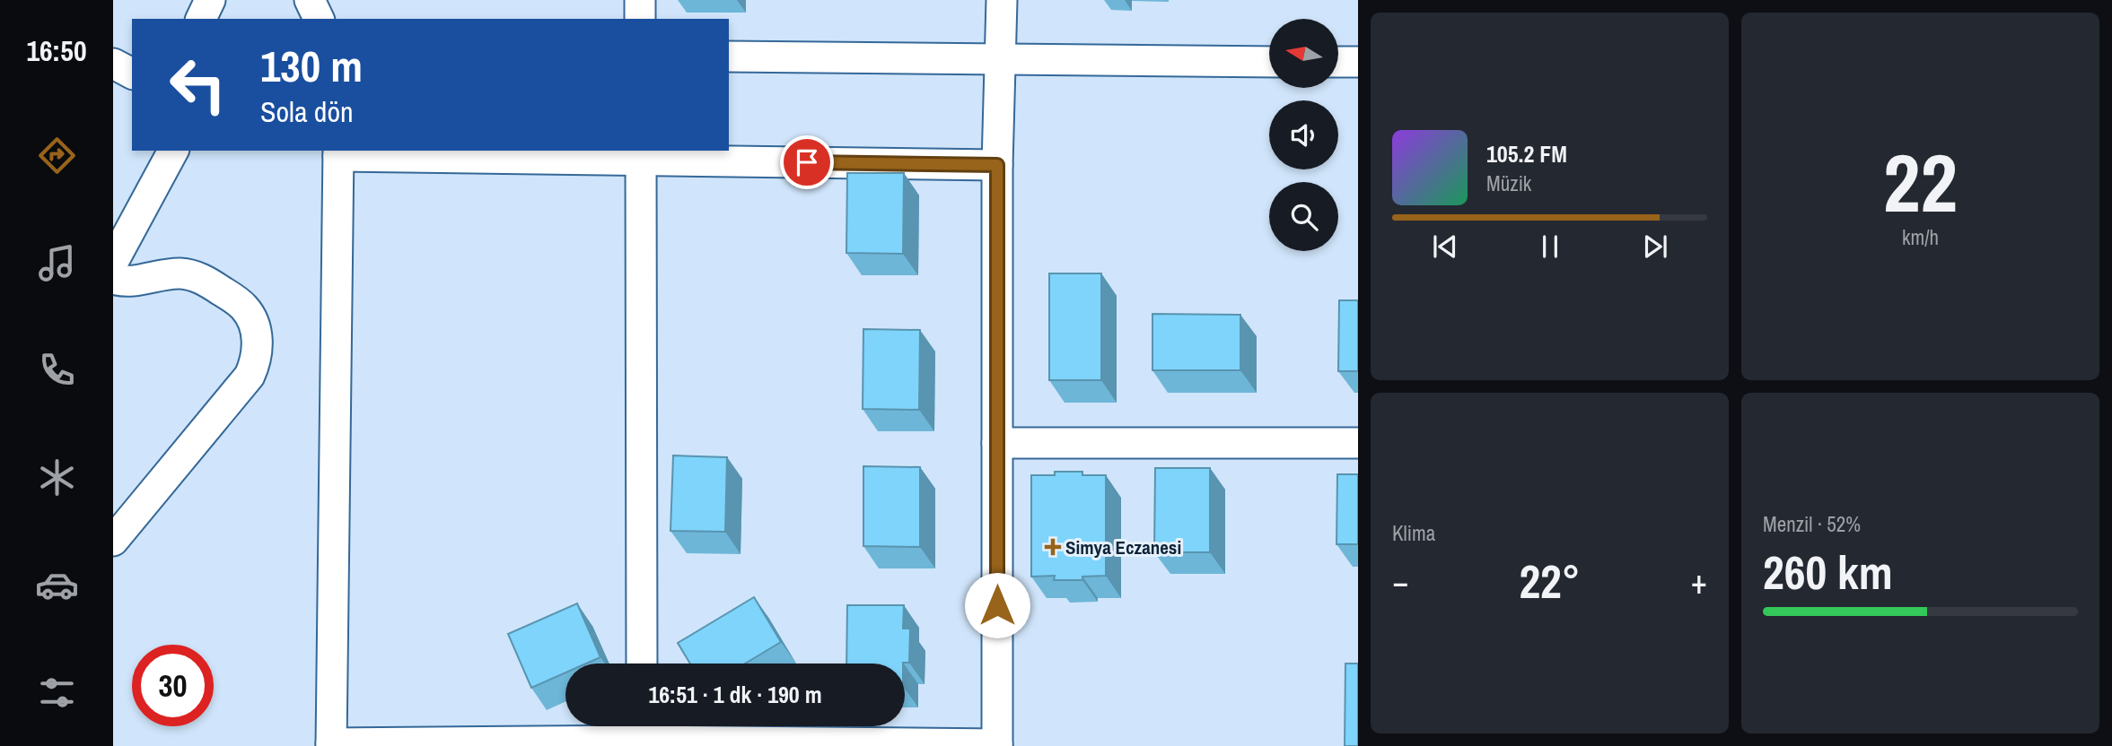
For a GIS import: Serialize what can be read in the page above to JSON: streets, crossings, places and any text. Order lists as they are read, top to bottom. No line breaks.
{"places":{"health":["Simya Eczanesi"]},"north":"left","page":{"tabs":"16:50","tile":[["22","km/h"],"Klima",["Menzil · 52%","260 km"]],"turn":["130 m","Sola dön"],"song":["105.2 FM","Müzik"],"heat":["−","22°","+"],"limit":"30","trip":"16:51 · 1 dk · 190 m"}}
